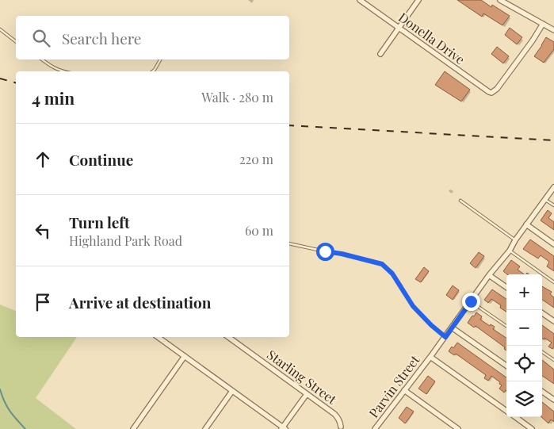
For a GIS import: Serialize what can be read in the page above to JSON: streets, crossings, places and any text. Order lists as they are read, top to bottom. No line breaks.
{"streets":{"street":["Donella Drive","Starling Street","Parvin Street"]},"page":{"search":"Search here","heading":["4 min","Walk · 280 m"],"list":[["Continue","220 m"],["Turn left","Highland Park Road","60 m"],"Arrive at destination"],"map_buttons":["+","−"]}}
